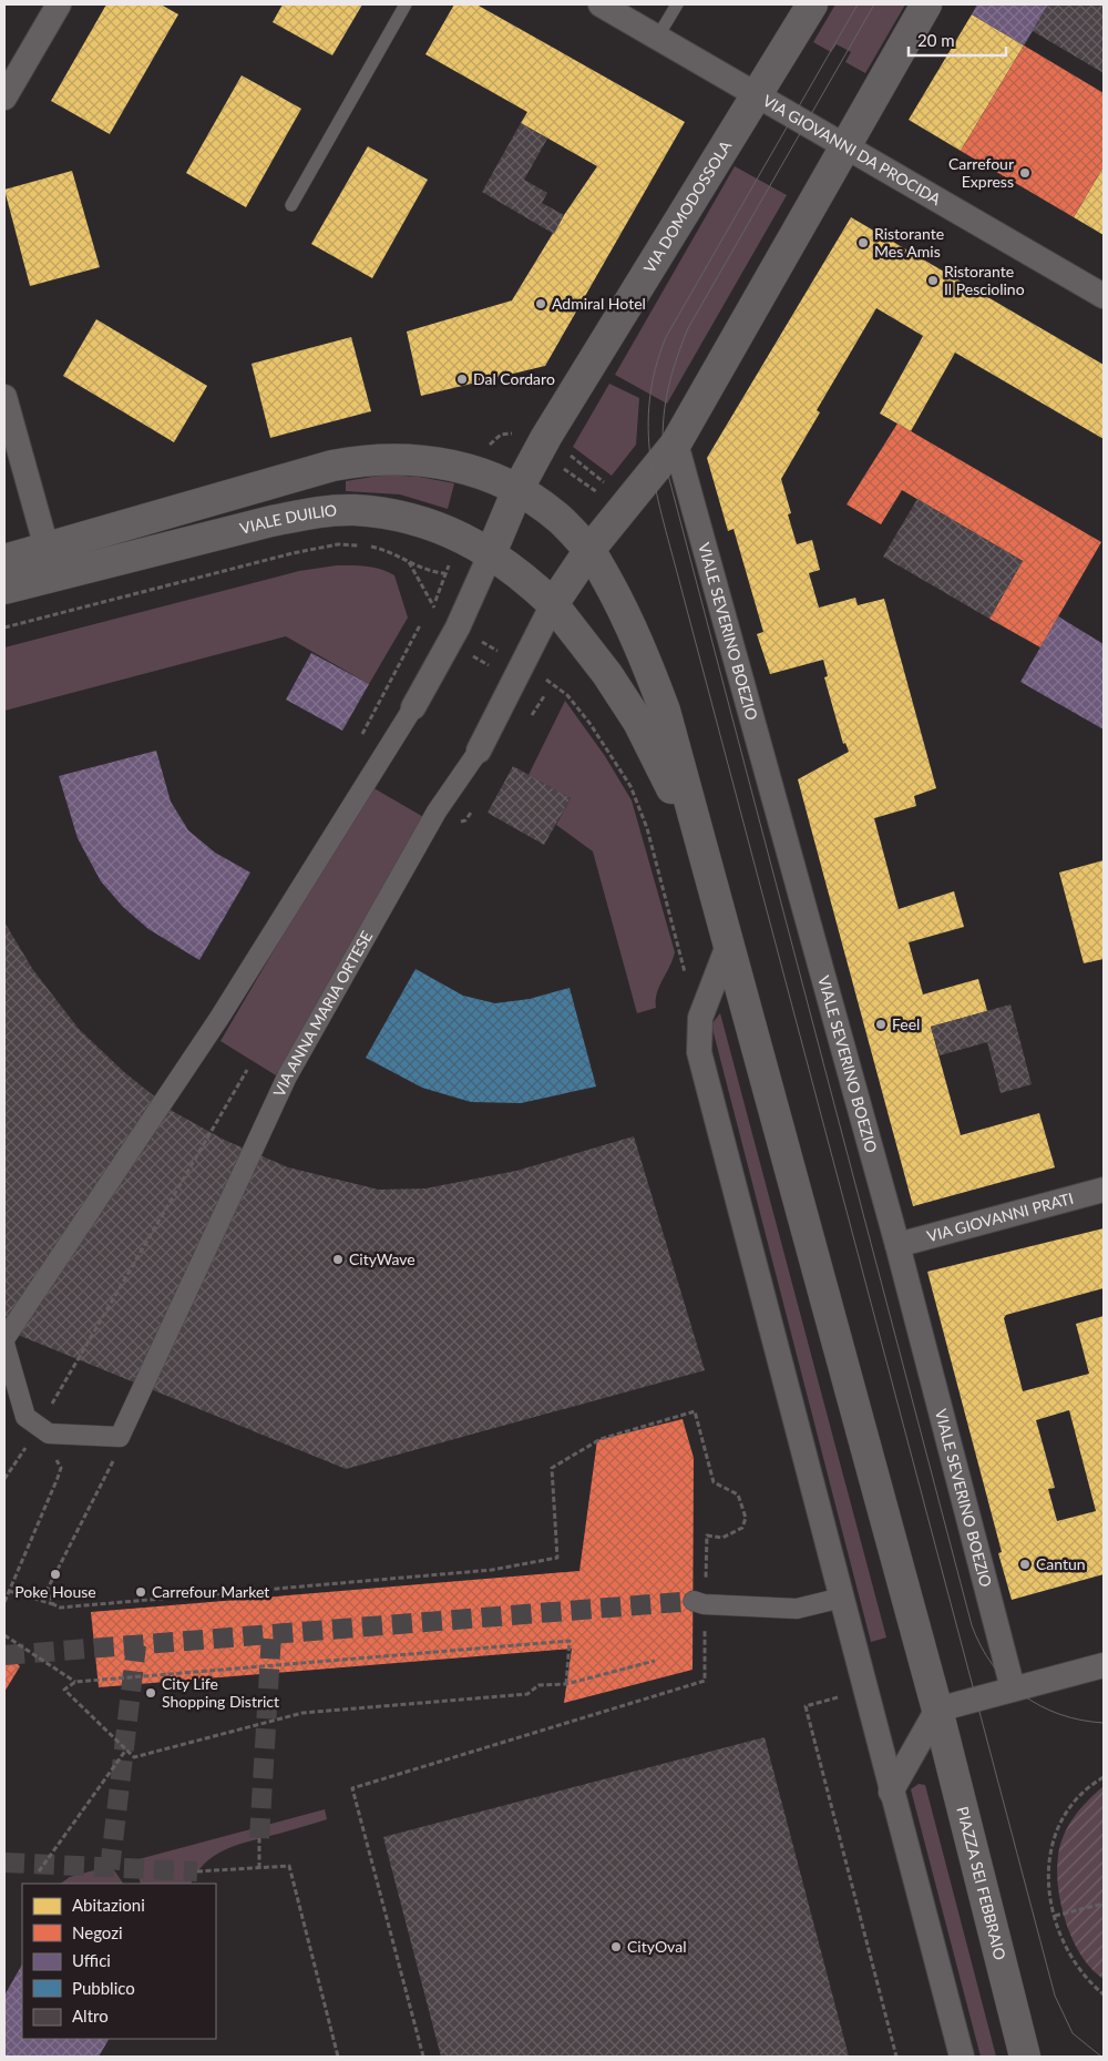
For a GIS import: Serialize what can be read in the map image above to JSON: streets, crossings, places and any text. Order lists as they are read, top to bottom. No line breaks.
{"streets":{"street":["VIA GIOVANNI DA PROCIDA","VIA DOMODOSSOLA","VIALE DUILIO","VIALE SEVERINO BOEZIO","VIA ANNA MARIA ORTESE","VIA GIOVANNI PRATI","PIAZZA SEI FEBBRAIO"]},"crossings":[["VIA GIOVANNI DA PROCIDA","VIA DOMODOSSOLA"],["VIA DOMODOSSOLA","VIALE DUILIO"],["VIALE DUILIO","VIA ANNA MARIA ORTESE"],["VIALE SEVERINO BOEZIO","VIA GIOVANNI PRATI"]],"places":["Carrefour Express","Ristorante Mes Amis","Ristorante Il Pesciolino","Admiral Hotel","Dal Cordaro","Feel","CityWave","Cantun","Poke House","Carrefour Market","City Life Shopping District","CityOval"],"legend":["Abitazioni","Negozi","Uffici","Pubblico","Altro"],"scale_bar":"20 m"}
